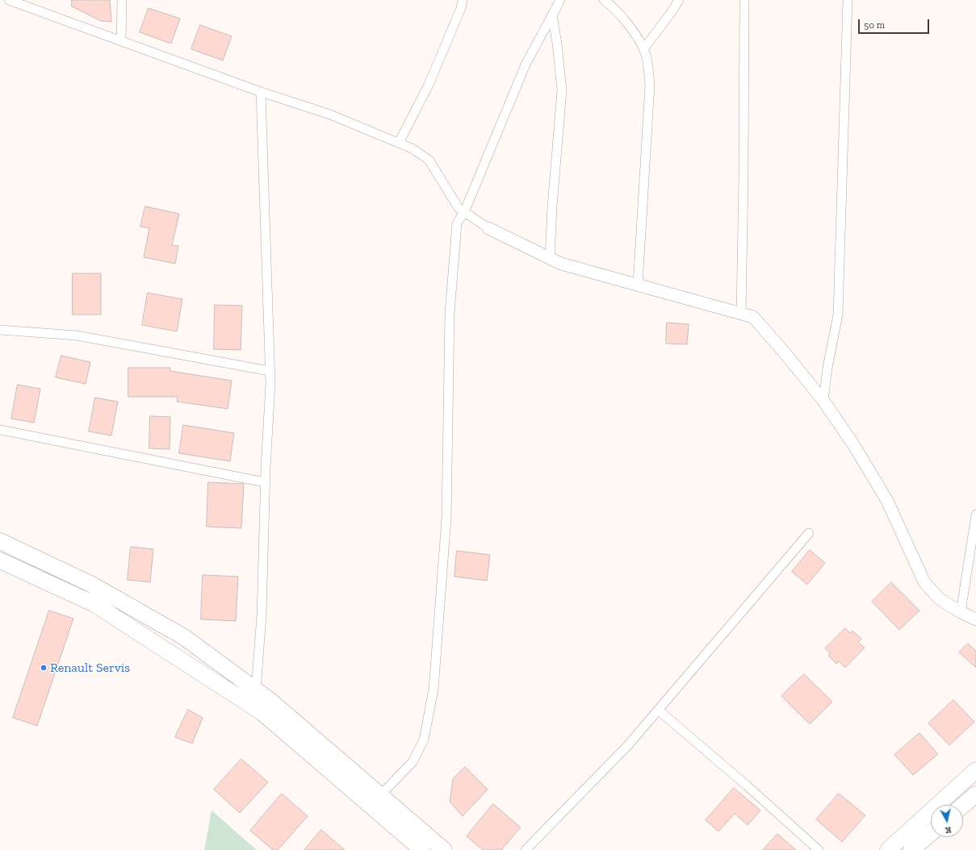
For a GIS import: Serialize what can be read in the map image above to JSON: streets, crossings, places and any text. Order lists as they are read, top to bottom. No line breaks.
{"places":["Renault Servis"],"scale_bar":"50 m","north":"bottom"}
